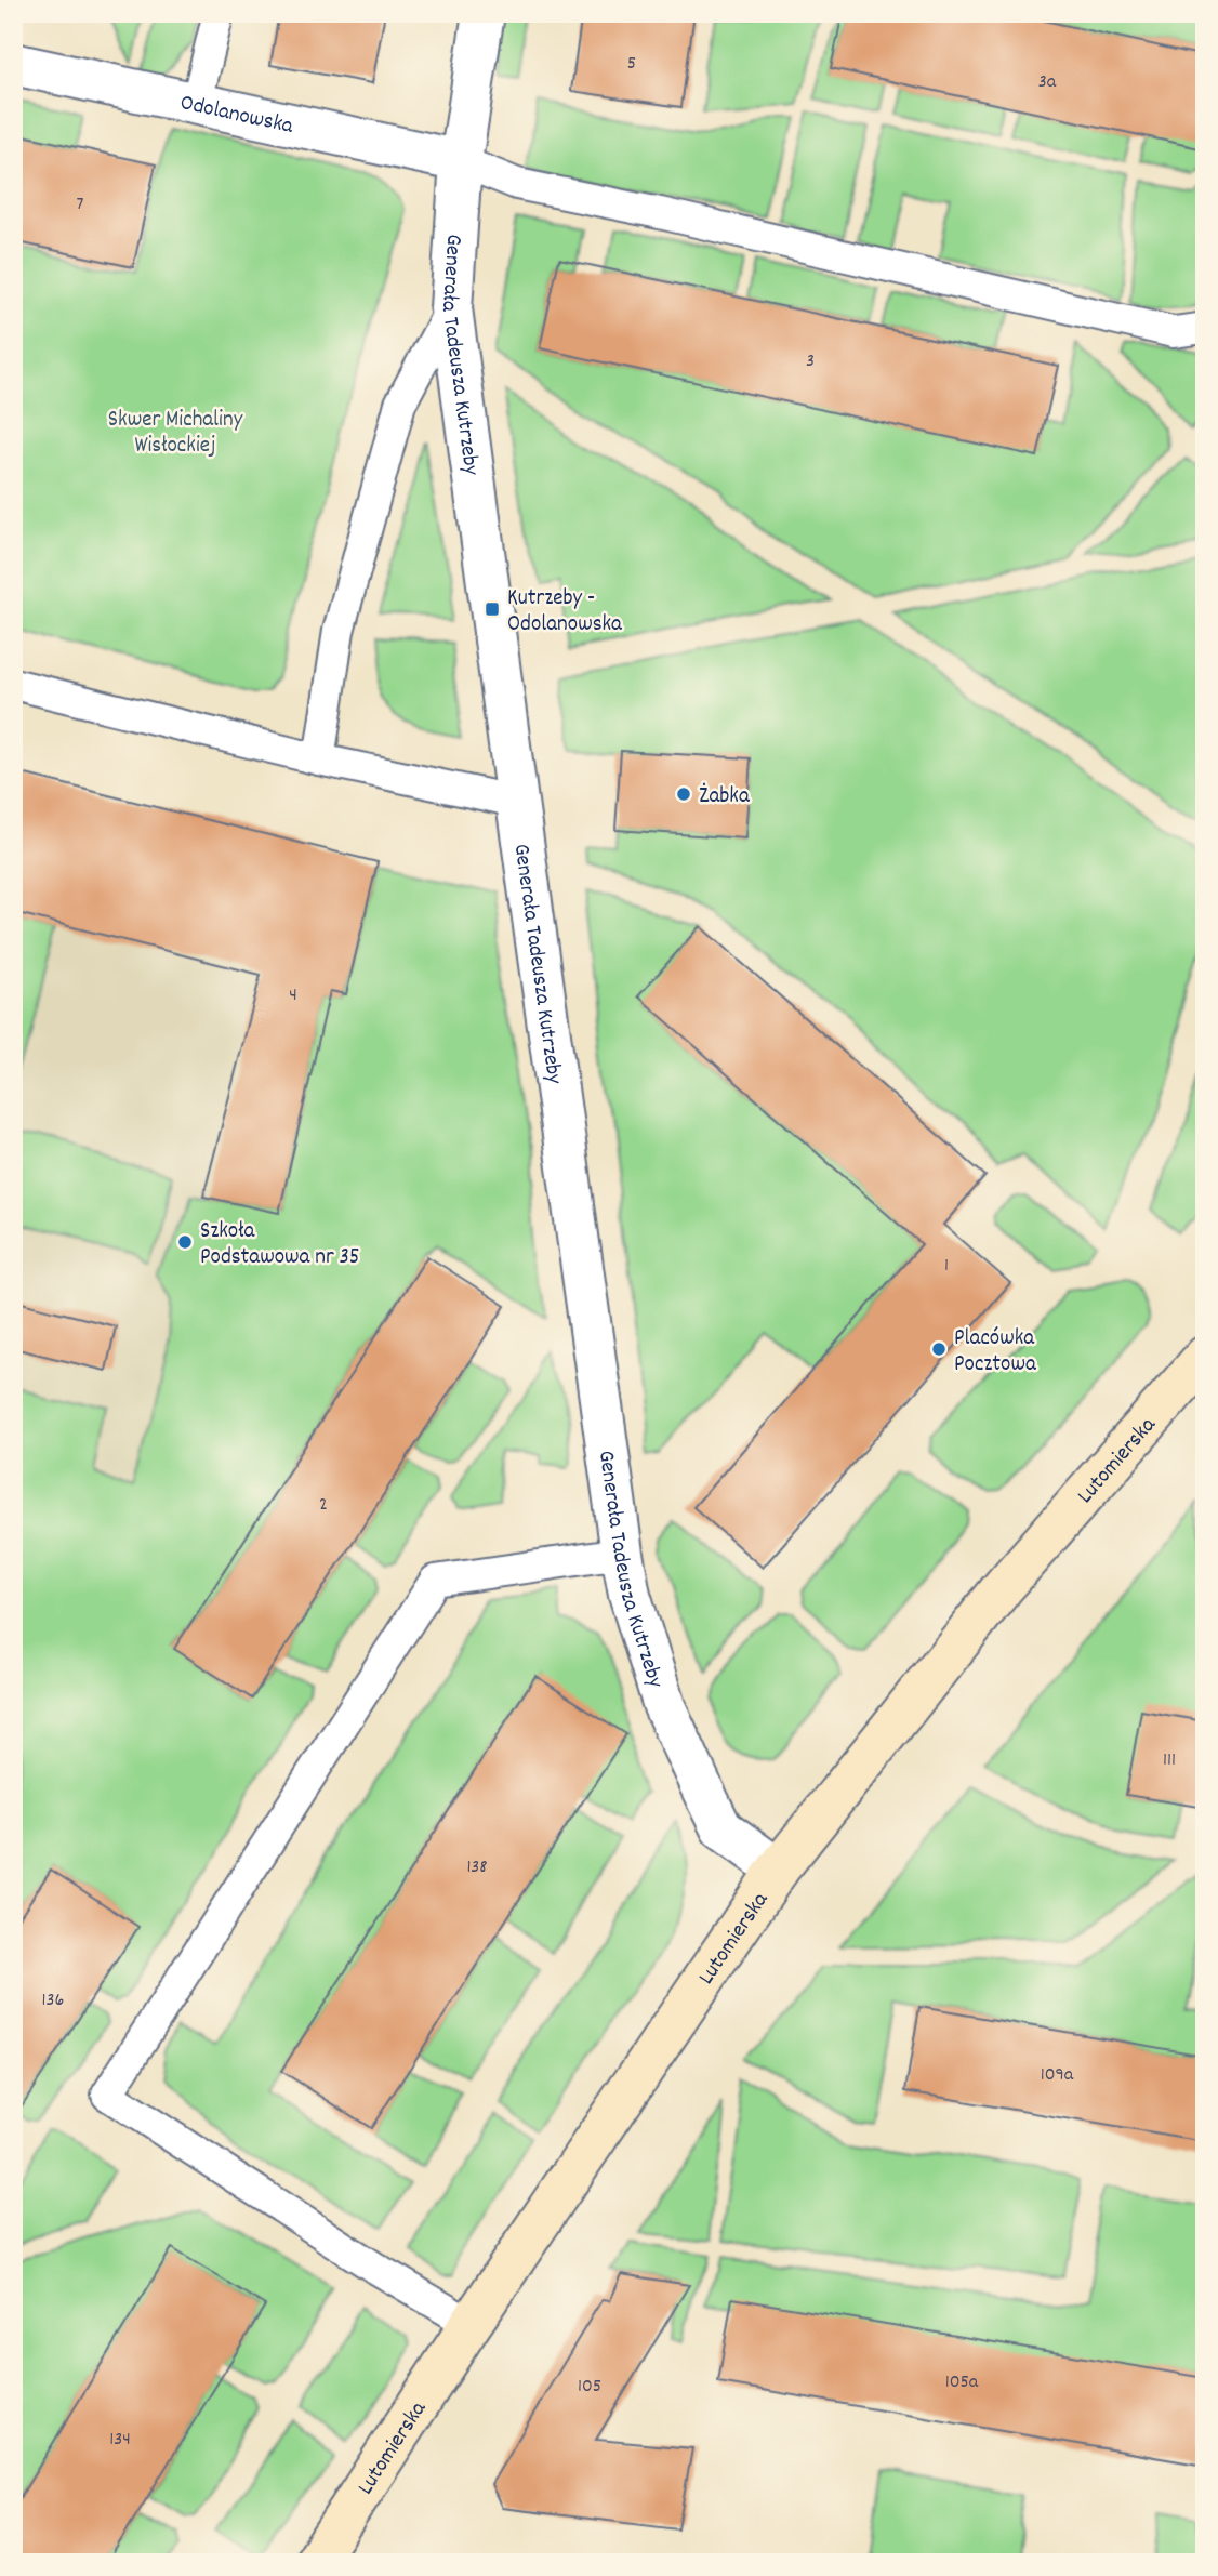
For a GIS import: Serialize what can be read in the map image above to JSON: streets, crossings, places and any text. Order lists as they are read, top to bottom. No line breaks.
{"streets":{"main road":["Lutomierska"],"street":["Odolanowska","Generała Tadeusza Kutrzeby"]},"crossings":[["Odolanowska","Generała Tadeusza Kutrzeby"],["Generała Tadeusza Kutrzeby","Lutomierska"]],"parks":["Skwer Michaliny Wisłockiej"],"places":{"transit":["Kutrzeby - Odolanowska"],"other":["Żabka","Szkoła Podstawowa nr 35","Placówka Pocztowa"]},"house_numbers":["5","3a","7","3","4","1","2","111","138","136","109a","105a","105","134"]}
